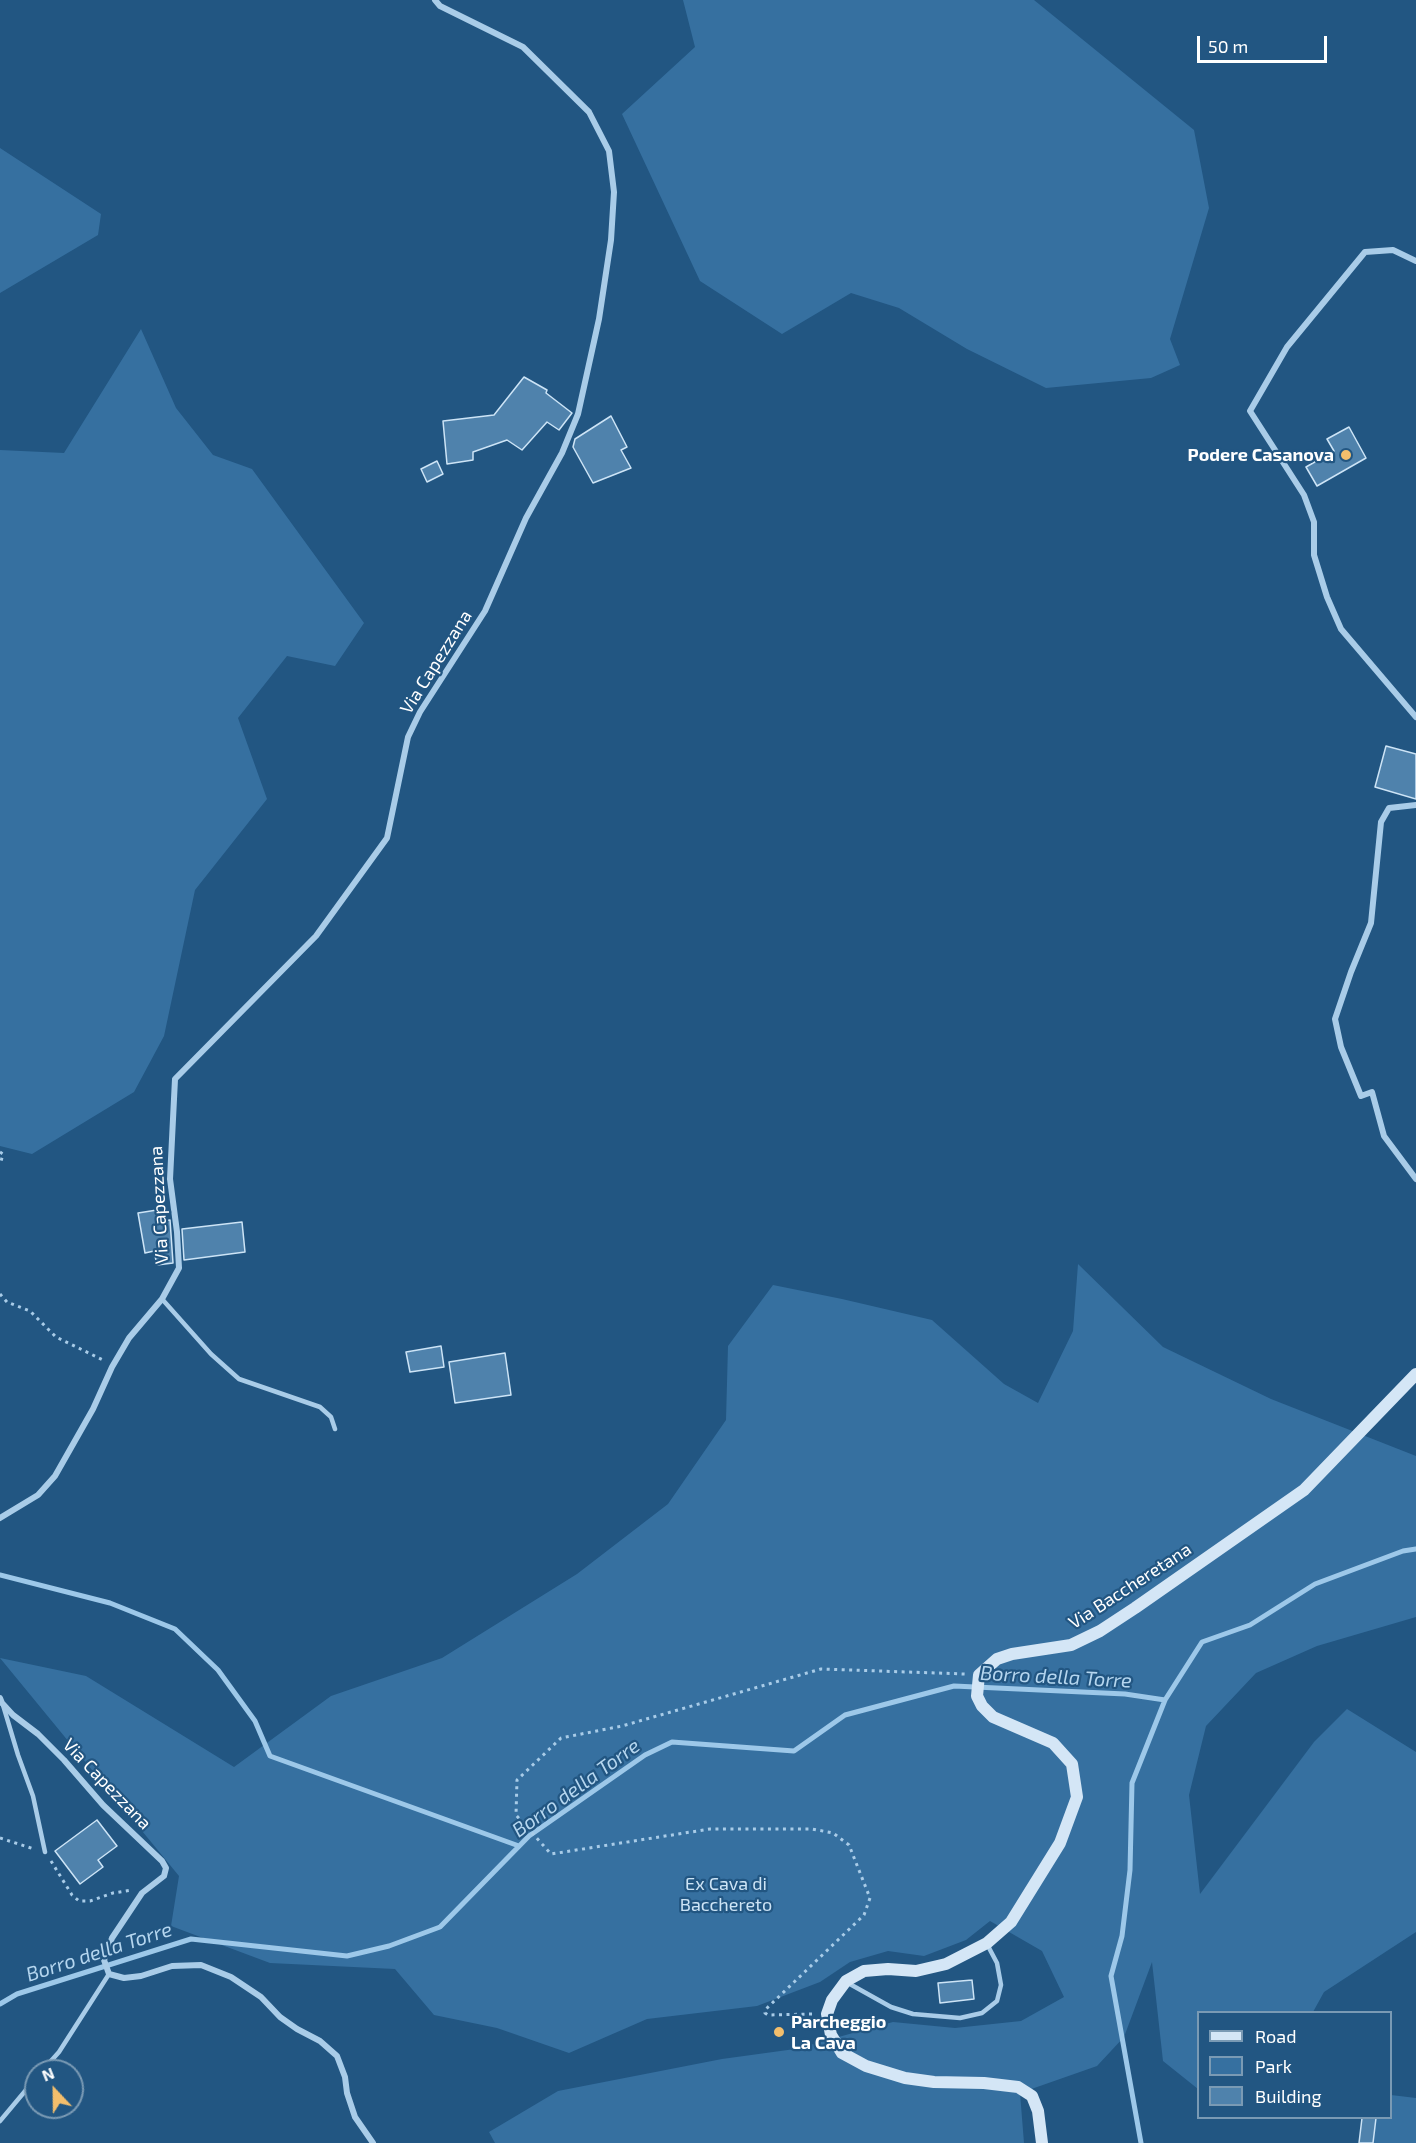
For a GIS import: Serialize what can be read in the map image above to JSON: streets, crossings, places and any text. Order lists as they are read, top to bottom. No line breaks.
{"streets":{"street":["Via Capezzana","Via Baccheretana"]},"water":["Borro della Torre"],"parks":["Ex Cava di Bacchereto"],"places":["Podere Casanova","Parcheggio La Cava"],"legend":["Road","Park","Building"],"scale_bar":"50 m","north":"top"}
